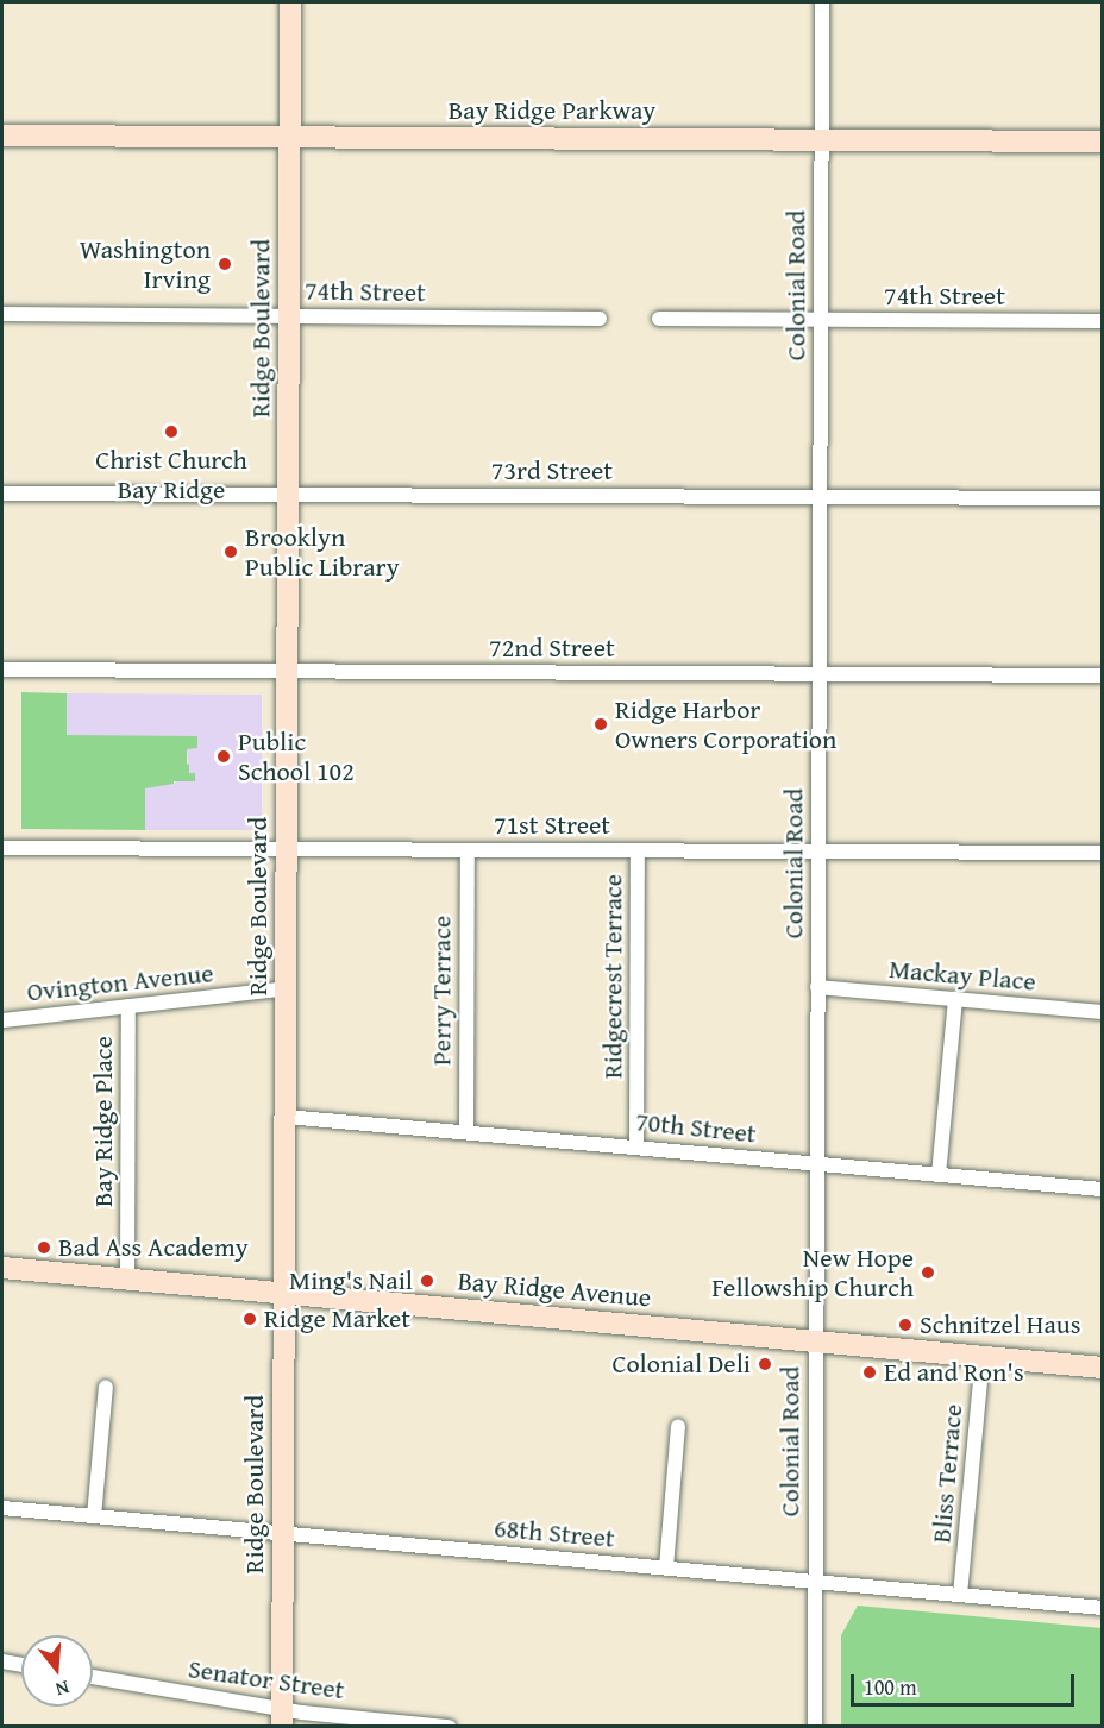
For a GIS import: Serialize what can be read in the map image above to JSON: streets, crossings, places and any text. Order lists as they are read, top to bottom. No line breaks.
{"streets":{"street":["Bay Ridge Parkway","Colonial Road","74th Street","Ridge Boulevard","73rd Street","72nd Street","71st Street","Mackay Place","Ridgecrest Terrace","Ovington Avenue","Perry Terrace","Bay Ridge Place","70th Street","Bay Ridge Avenue","Bliss Terrace","68th Street","Senator Street"]},"crossings":[["Bay Ridge Parkway","Colonial Road"],["Bay Ridge Parkway","Ridge Boulevard"],["Colonial Road","74th Street"],["Colonial Road","73rd Street"],["Colonial Road","72nd Street"],["Colonial Road","71st Street"],["Colonial Road","Mackay Place"],["Colonial Road","70th Street"],["Colonial Road","Bay Ridge Avenue"],["Colonial Road","68th Street"],["74th Street","Ridge Boulevard"],["Ridge Boulevard","73rd Street"],["Ridge Boulevard","72nd Street"],["Ridge Boulevard","71st Street"],["Ridge Boulevard","Ovington Avenue"],["Ridge Boulevard","70th Street"],["Ridge Boulevard","Bay Ridge Avenue"],["Ridge Boulevard","68th Street"],["Ridge Boulevard","Senator Street"],["71st Street","Ridgecrest Terrace"],["71st Street","Perry Terrace"],["Ridgecrest Terrace","70th Street"],["Ovington Avenue","Bay Ridge Place"],["Perry Terrace","70th Street"],["Bay Ridge Place","Bay Ridge Avenue"],["Bay Ridge Avenue","Bliss Terrace"],["Bliss Terrace","68th Street"]],"places":["Washington Irving","Christ Church Bay Ridge","Brooklyn Public Library","Ridge Harbor Owners Corporation","Public School 102","Bad Ass Academy","New Hope Fellowship Church","Ming's Nail","Ridge Market","Schnitzel Haus","Colonial Deli","Ed and Ron's"],"scale_bar":"100 m","north":"bottom"}
